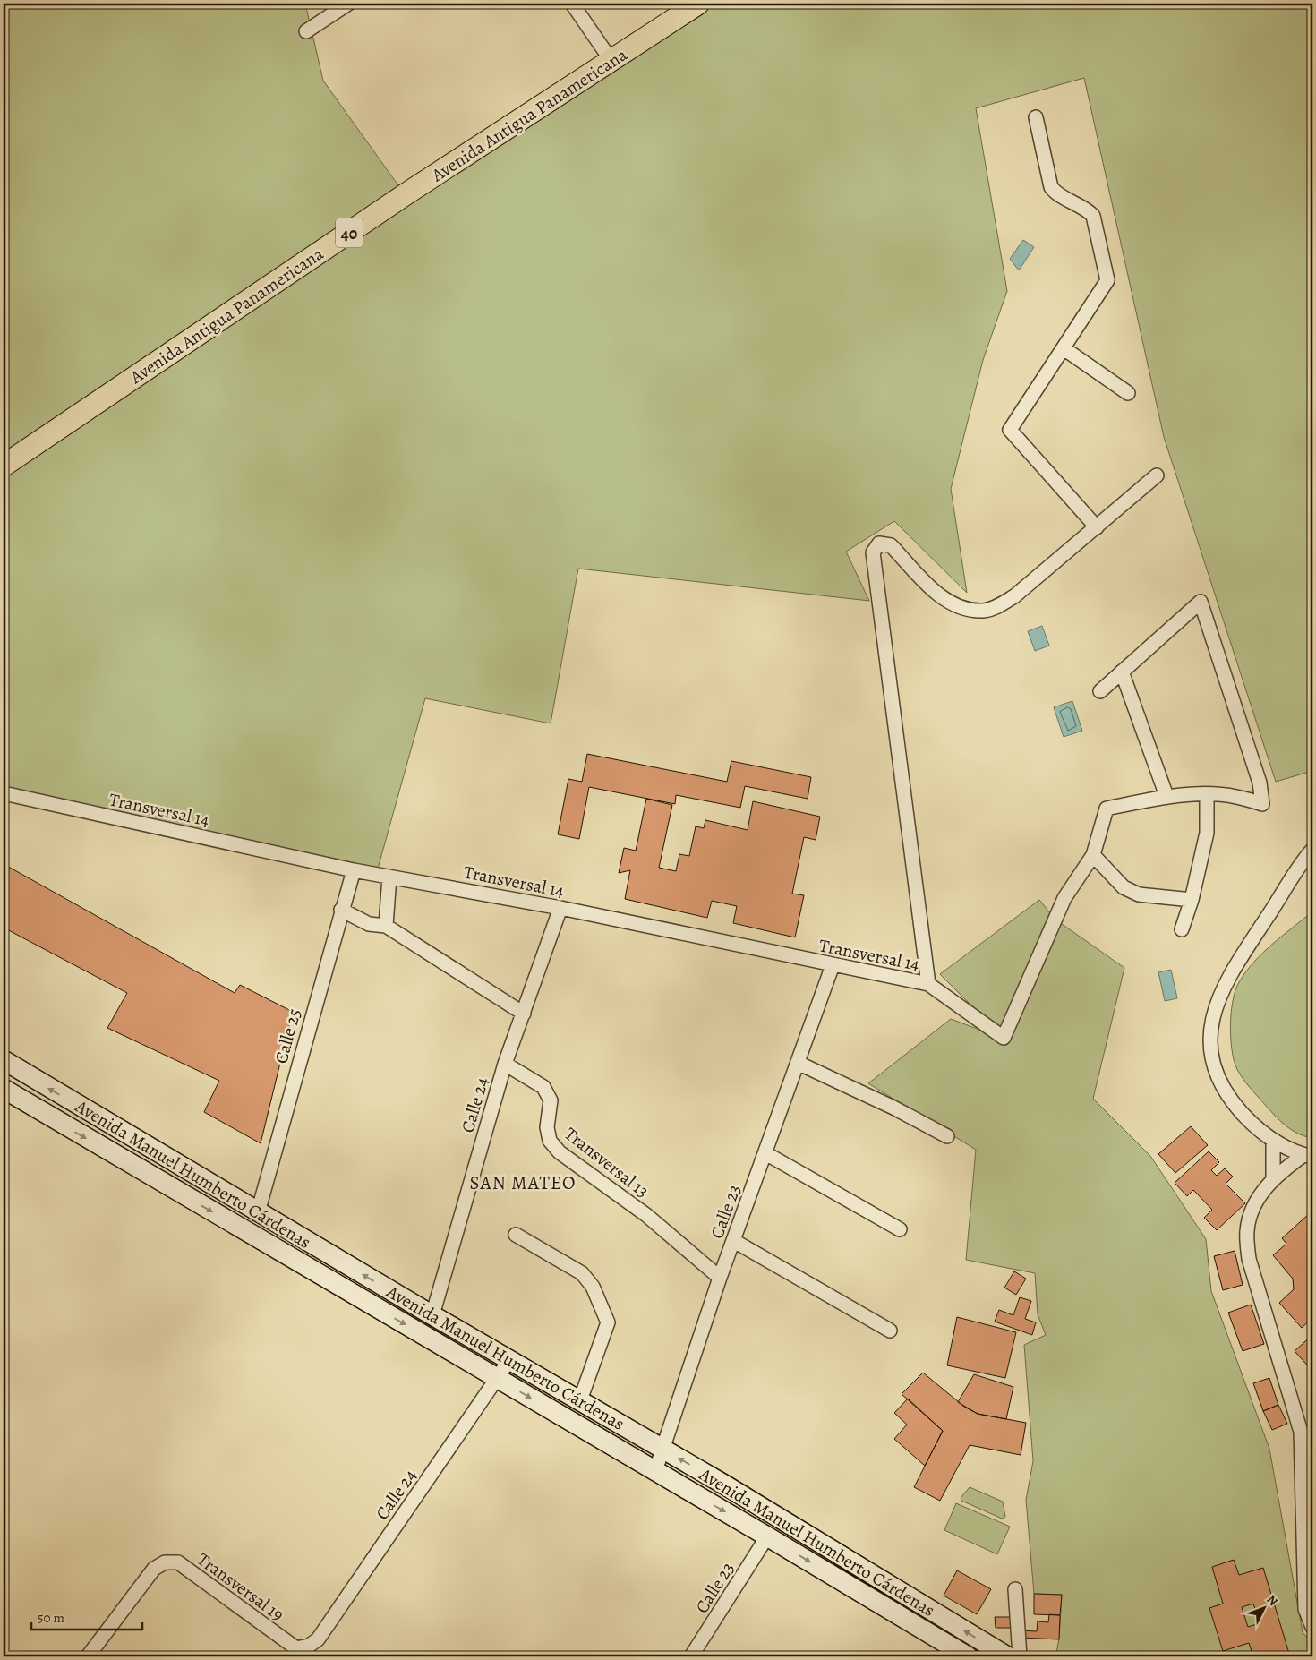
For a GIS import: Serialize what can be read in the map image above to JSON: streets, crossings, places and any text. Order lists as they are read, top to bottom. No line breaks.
{"streets":{"main road":["Avenida Antigua Panamericana","40","Avenida Manuel Humberto Cárdenas"],"street":["Transversal 14","Calle 25","Calle 24","Transversal 13","Calle 23","Transversal 19"]},"crossings":[["Transversal 14","Calle 25"],["Transversal 14","Calle 24"],["Transversal 14","Calle 23"],["Calle 25","Avenida Manuel Humberto Cárdenas"],["Calle 24","Transversal 13"],["Calle 24","Avenida Manuel Humberto Cárdenas"],["Calle 24","Transversal 19"],["Transversal 13","Calle 23"],["Avenida Manuel Humberto Cárdenas","Calle 23"]],"districts":["SAN MATEO"],"scale_bar":"50 m","north":"top right"}
